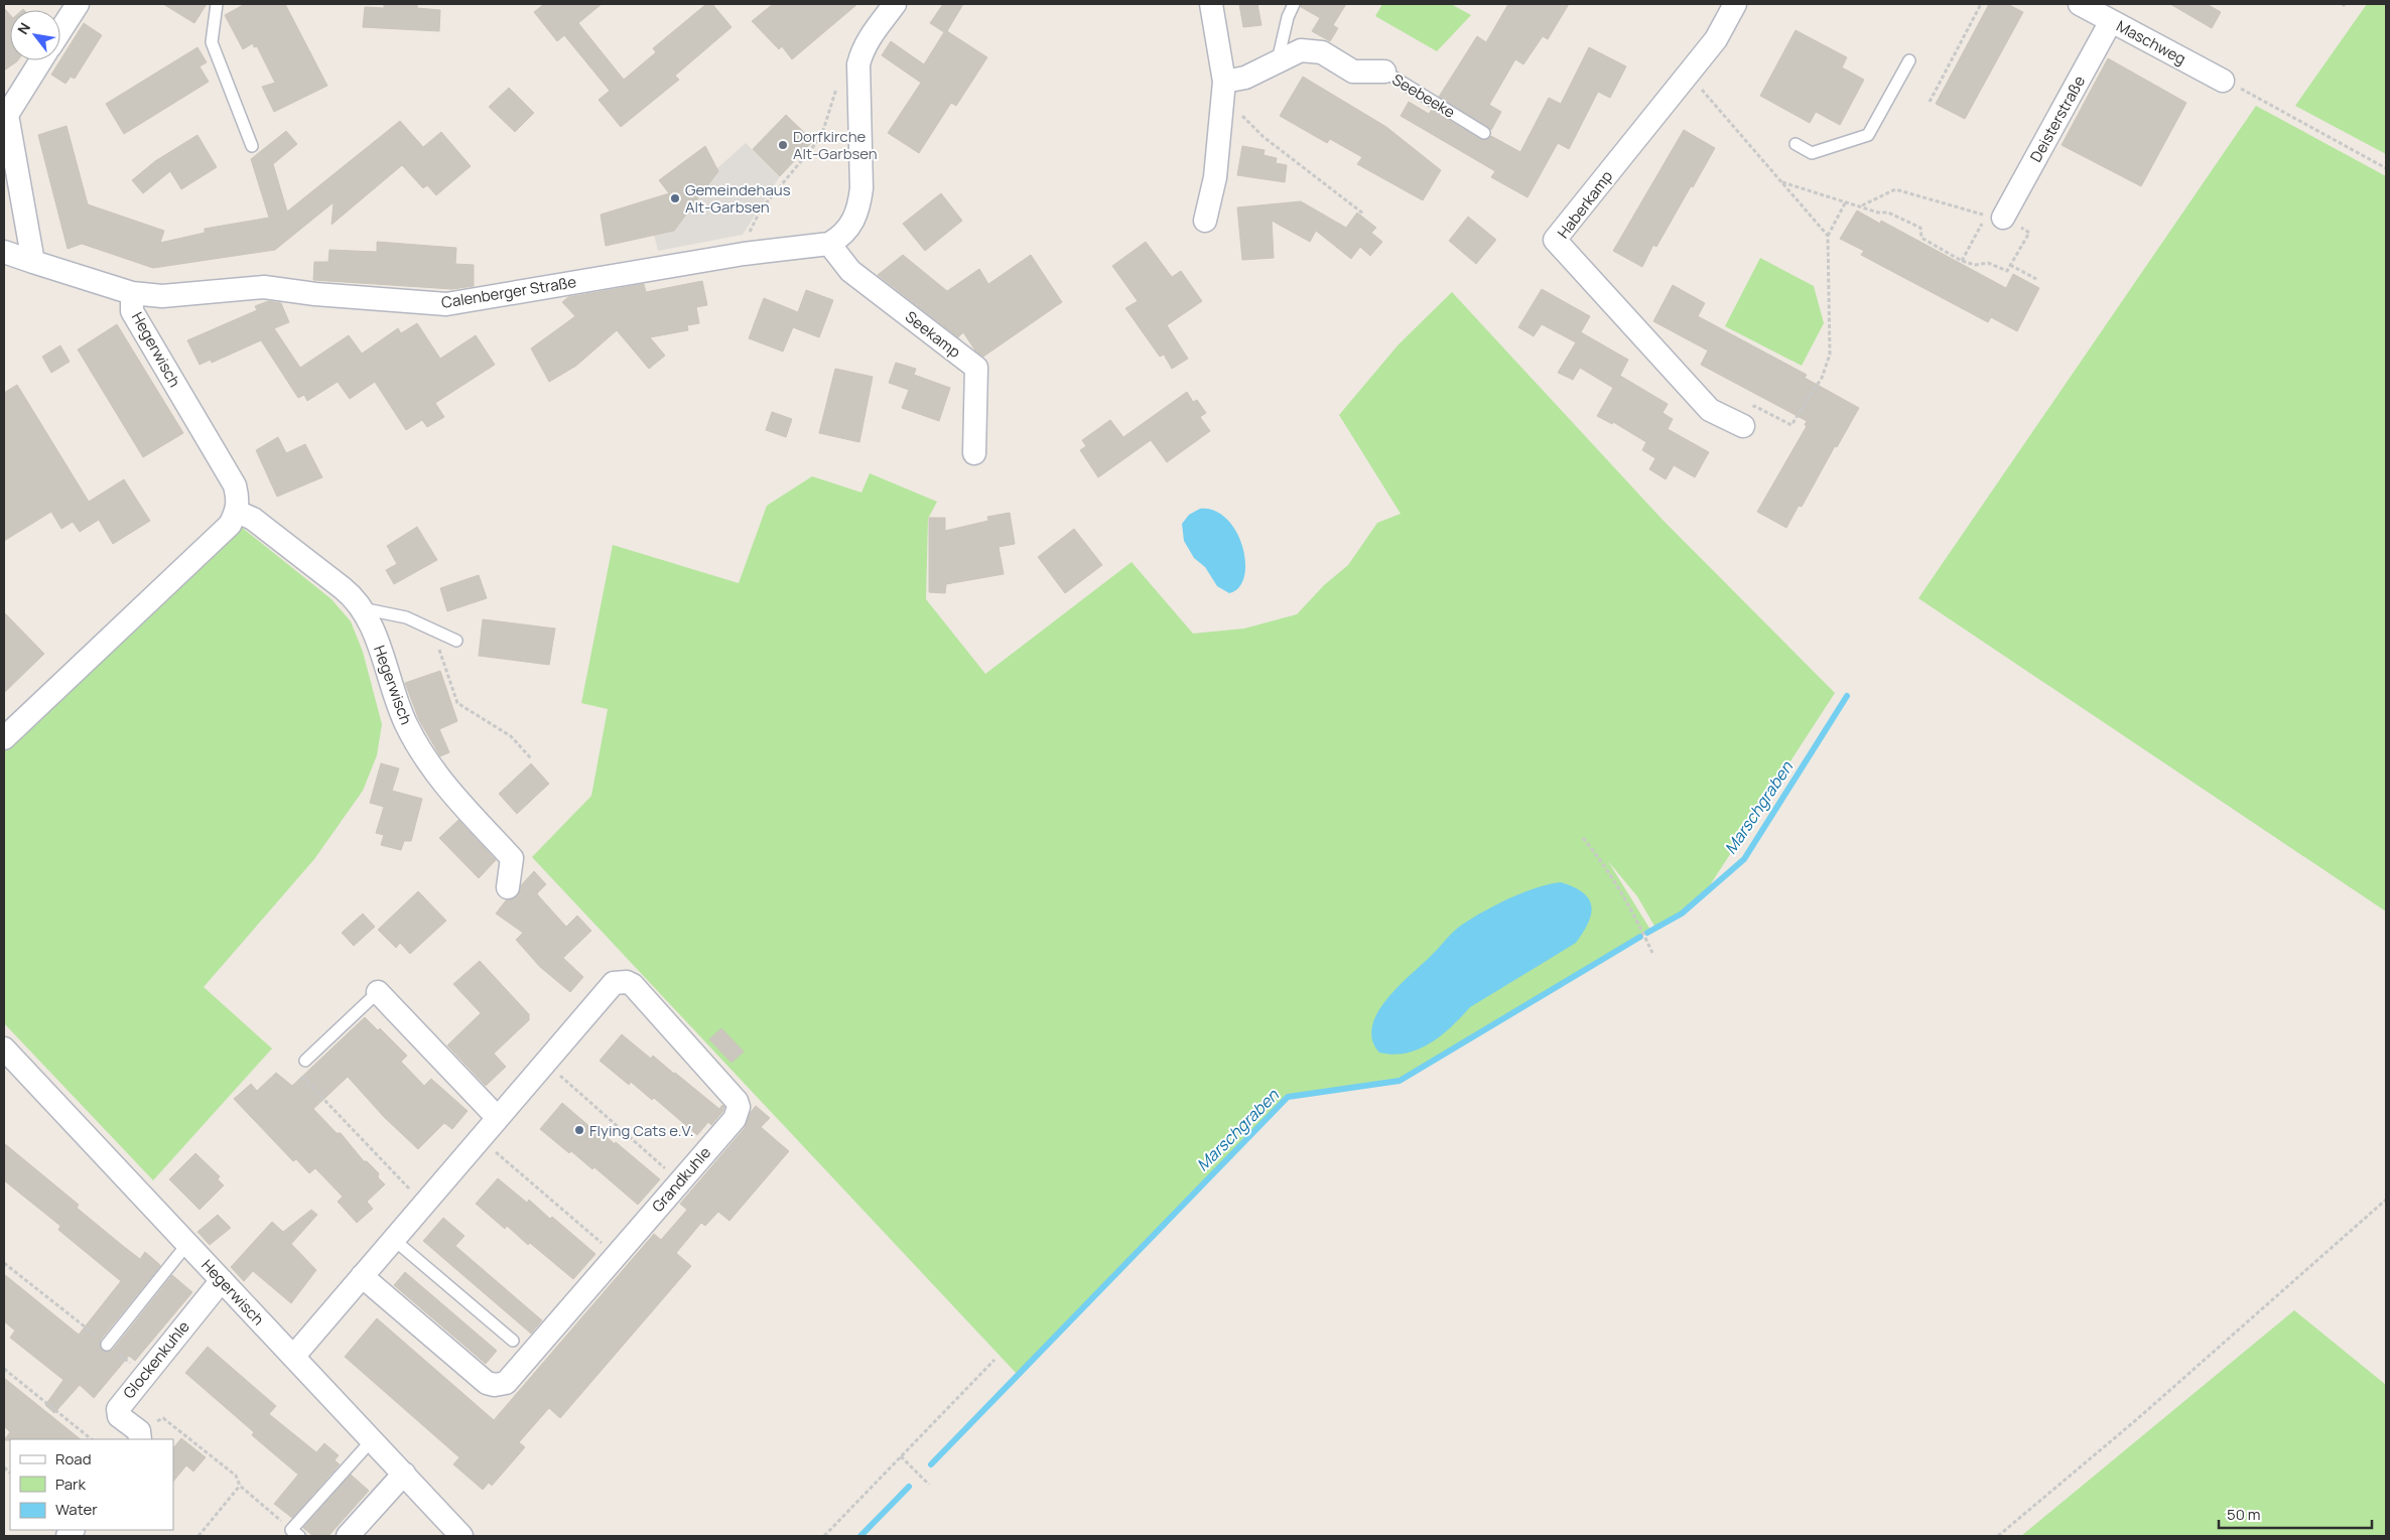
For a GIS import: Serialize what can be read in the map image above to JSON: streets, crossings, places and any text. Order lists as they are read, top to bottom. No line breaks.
{"streets":{"street":["Maschweg","Seebeeke","Deisterstraße","Haberkamp","Calenberger Straße","Seekamp","Hegerwisch","Grandkuhle","Glockenkuhle"]},"crossings":[["Maschweg","Deisterstraße"],["Calenberger Straße","Seekamp"],["Calenberger Straße","Hegerwisch"],["Hegerwisch","Grandkuhle"],["Hegerwisch","Glockenkuhle"]],"water":["Marschgraben"],"places":["Dorfkirche Alt-Garbsen","Gemeindehaus Alt-Garbsen","Flying Cats e.V."],"legend":["Road","Park","Water"],"scale_bar":"50 m","north":"top left"}
